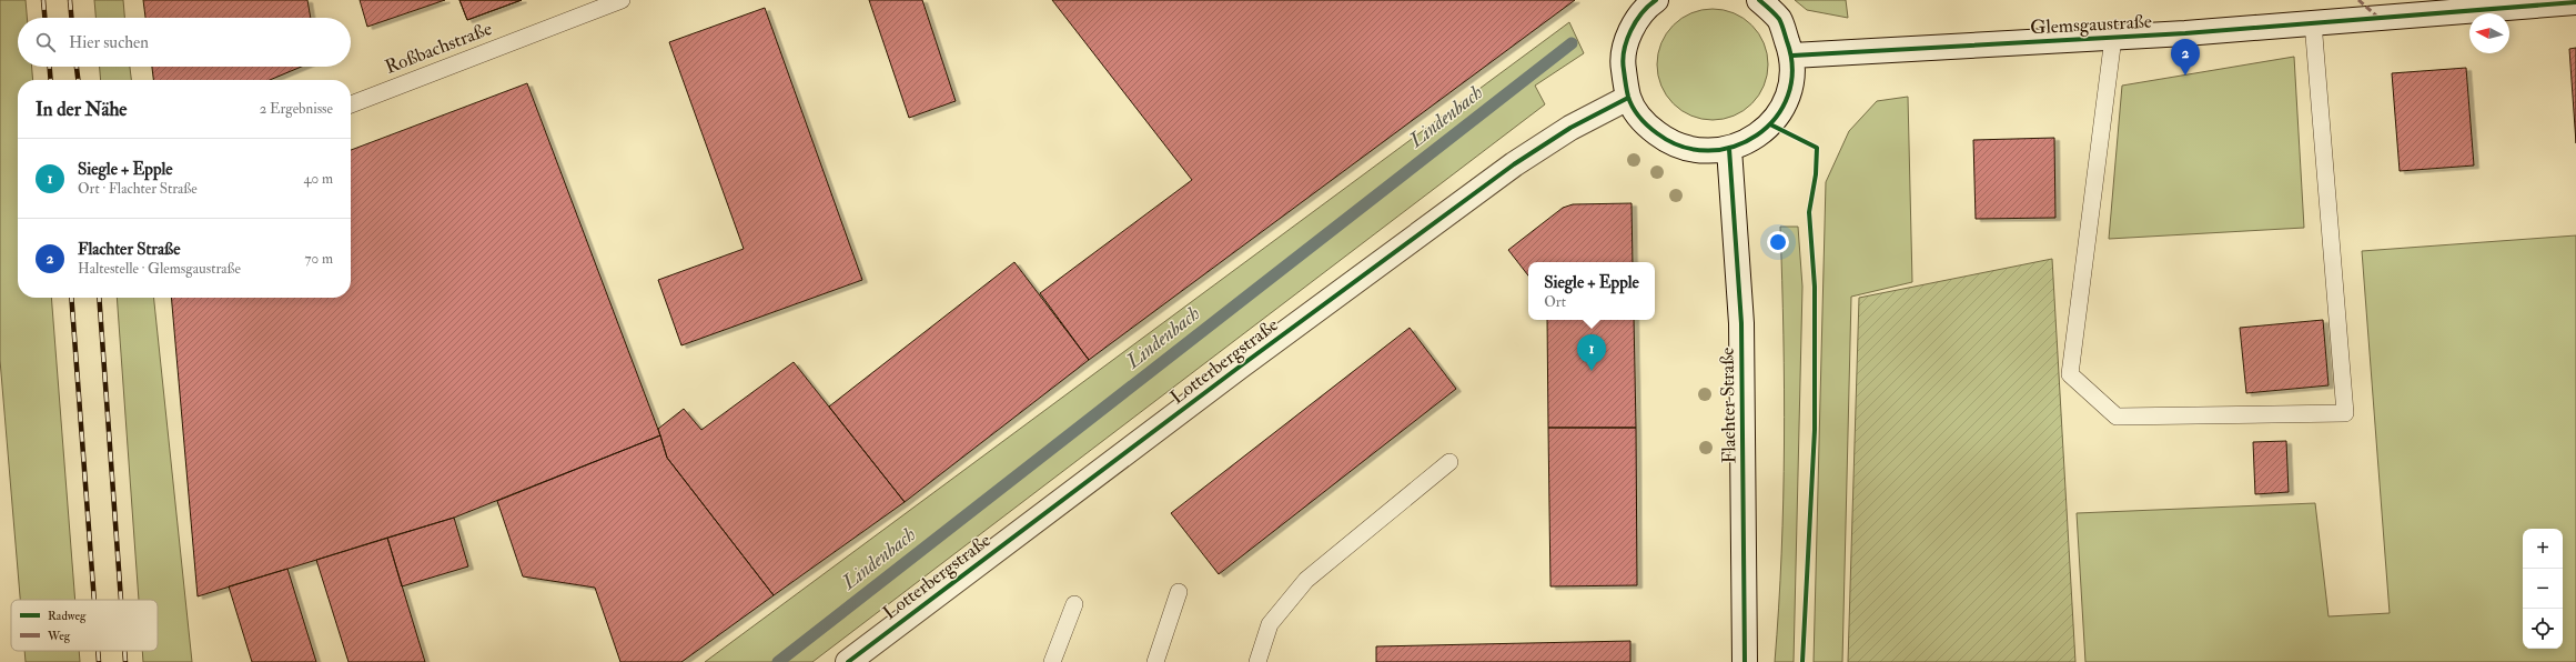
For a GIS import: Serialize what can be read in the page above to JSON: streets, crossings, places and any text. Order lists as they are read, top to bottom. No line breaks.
{"streets":{"main road":["Glemsgaustraße","Lotterbergstraße","Flachter Straße"],"lane":["Roßbachstraße"]},"water":["Lindenbach"],"legend":["Radweg","Weg"],"north":"left","page":{"search":"Hier suchen","pins":["2","1"],"heading":["In der Nähe","2 Ergebnisse"],"list":[{"mark":"1","name":"Siegle + Epple","note":"Ort · Flachter Straße","value":"40 m"},{"mark":"2","name":"Flachter Straße","note":"Haltestelle · Glemsgaustraße","value":"70 m"}],"popup":["Siegle + Epple","Ort"],"map_buttons":["+","−"]}}
